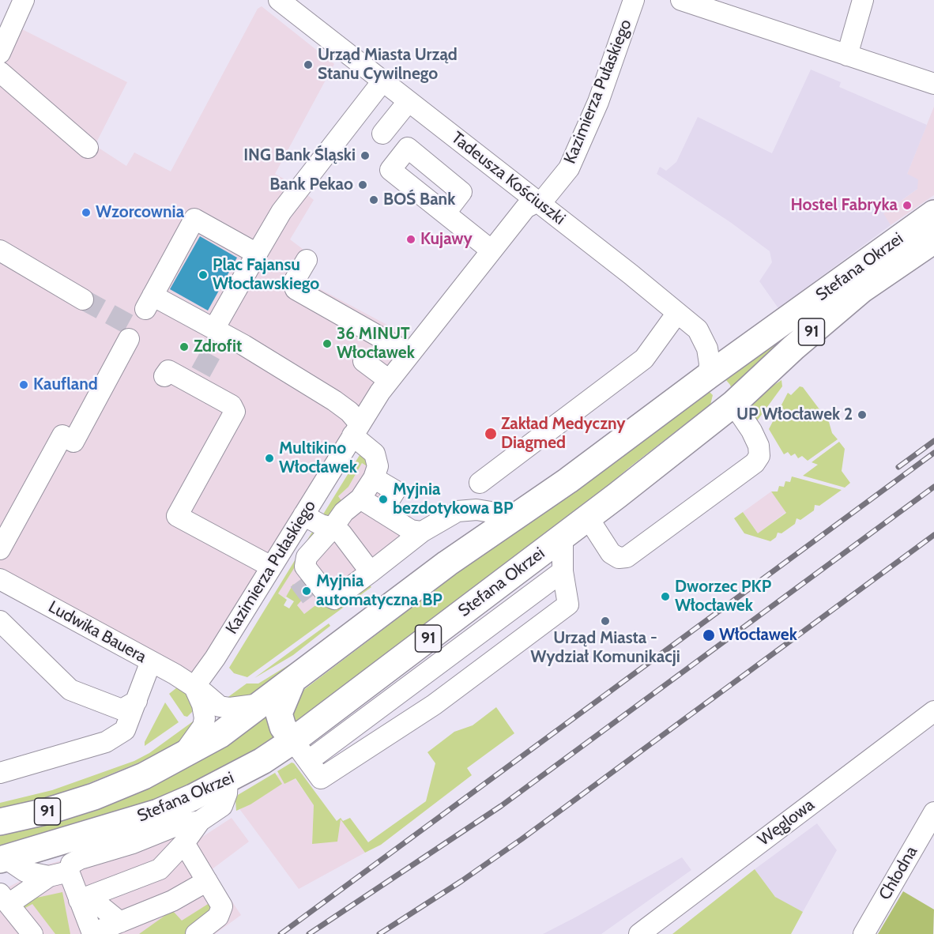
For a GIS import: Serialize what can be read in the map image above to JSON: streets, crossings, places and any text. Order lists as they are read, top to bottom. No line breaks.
{"streets":{"main road":["Stefana Okrzei","91"],"street":["Kazimierza Pułaskiego","Tadeusza Kościuszki","Ludwika Bauera","Węglowa","Chłodna"]},"crossings":[["Kazimierza Pułaskiego","Tadeusza Kościuszki"],["Kazimierza Pułaskiego","Ludwika Bauera"],["Tadeusza Kościuszki","Stefana Okrzei"],["Stefana Okrzei","Ludwika Bauera"]],"places":["Urząd Miasta Urząd Stanu Cywilnego","ING Bank Śląski","Bank Pekao","BOŚ Bank","Hostel Fabryka","Wzorcownia","Kujawy","Plac Fajansu Włocławskiego","36 MINUT Włocławek","Zdrofit","Kaufland","UP Włocławek 2","Zakład Medyczny Diagmed","Multikino Włocławek","Myjnia bezdotykowa BP","Myjnia automatyczna BP","Dworzec PKP Włocławek","Urząd Miasta - Wydział Komunikacji","Włocławek"]}
